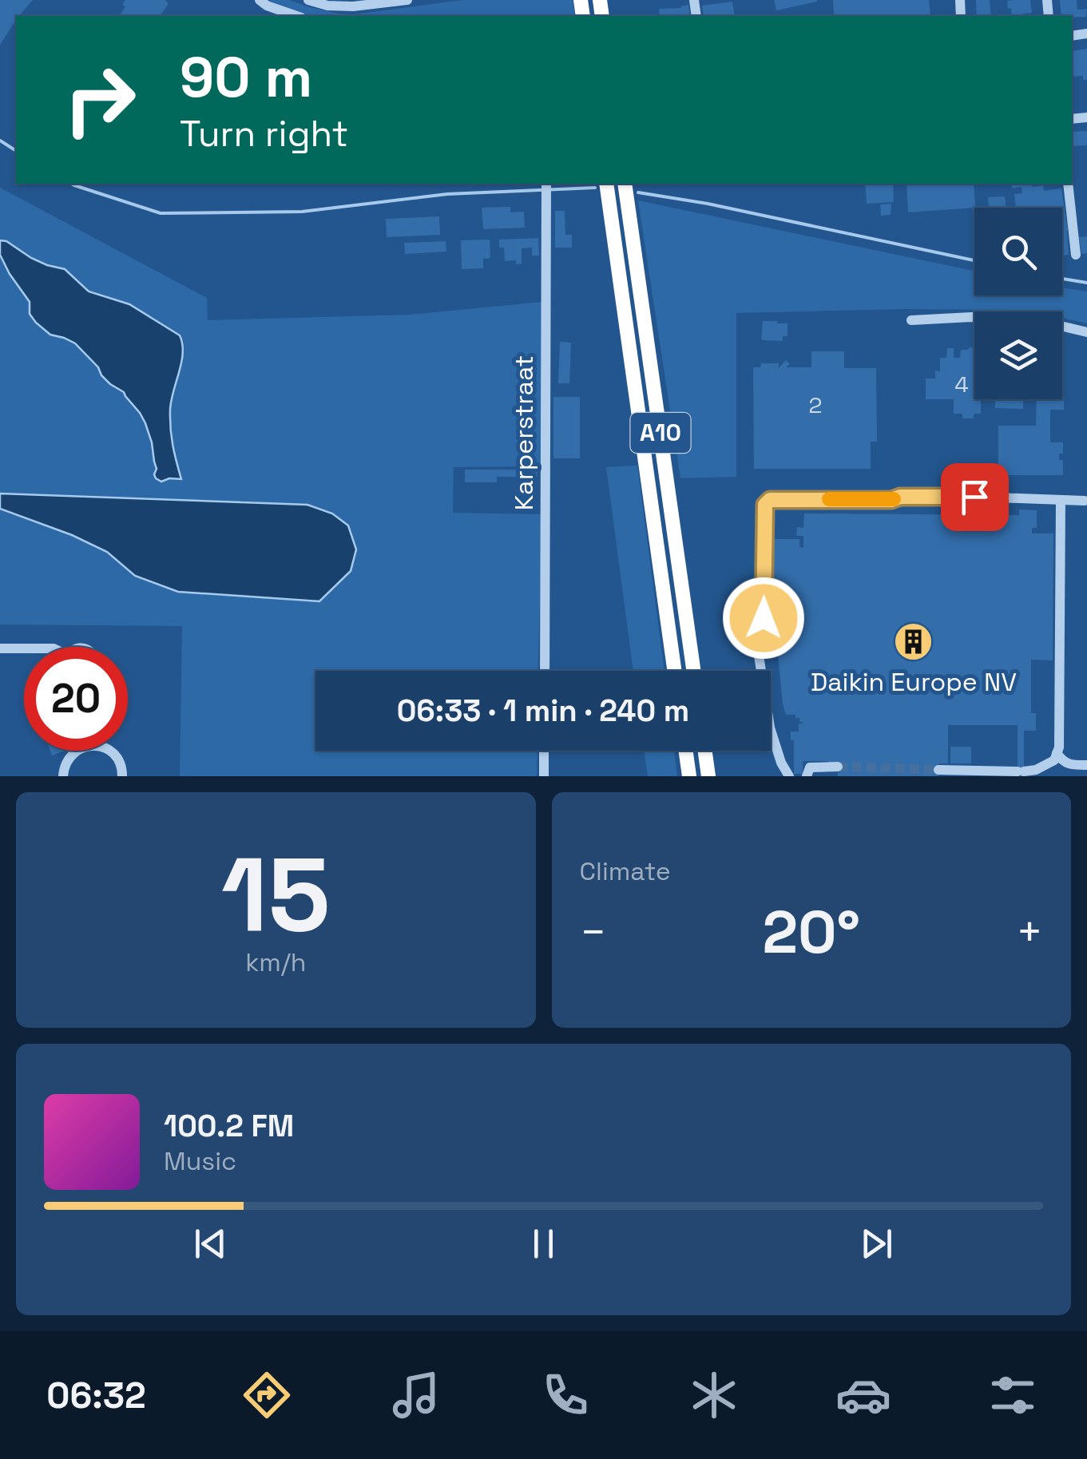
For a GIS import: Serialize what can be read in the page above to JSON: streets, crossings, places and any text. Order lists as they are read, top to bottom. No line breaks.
{"streets":{"highway":["A10"],"street":["Karperstraat"]},"places":{"building":["Daikin Europe NV"]},"house_numbers":["4","2"],"page":{"turn":["90 m","Turn right"],"limit":"20","trip":"06:33 · 1 min · 240 m","tile":[["15","km/h"],"Climate"],"heat":["−","20°","+"],"song":["100.2 FM","Music"],"tabs":"06:32"}}
